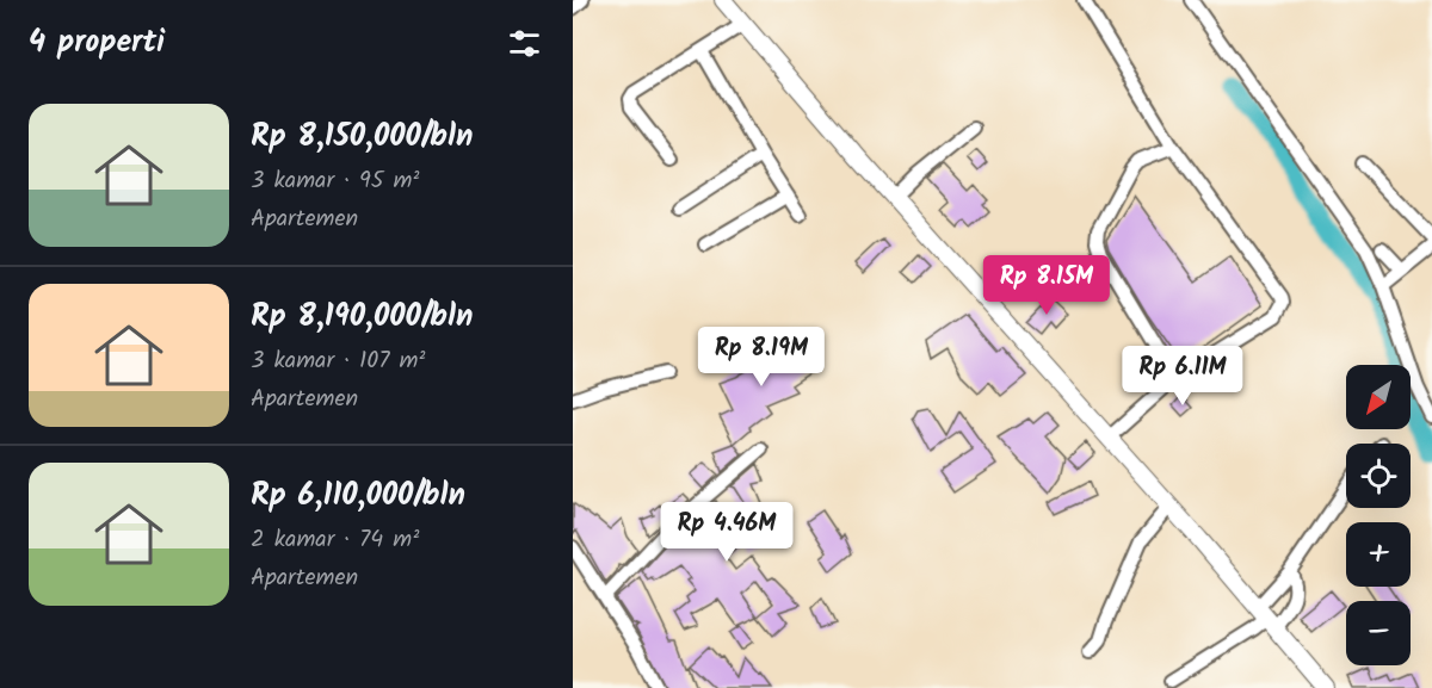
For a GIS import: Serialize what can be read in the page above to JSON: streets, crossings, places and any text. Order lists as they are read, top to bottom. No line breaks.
{"north":"bottom left","page":{"heading":"4 properti","list":[{"name":"Rp 8,150,000/bln","note":"3 kamar · 95 m² · Apartemen"},{"name":"Rp 8,190,000/bln","note":"3 kamar · 107 m² · Apartemen"},{"name":"Rp 6,110,000/bln","note":"2 kamar · 74 m² · Apartemen"}],"price":["Rp 8.15M","Rp 8.19M","Rp 6.11M","Rp 4.46M"],"map_buttons":["+","−"]}}
